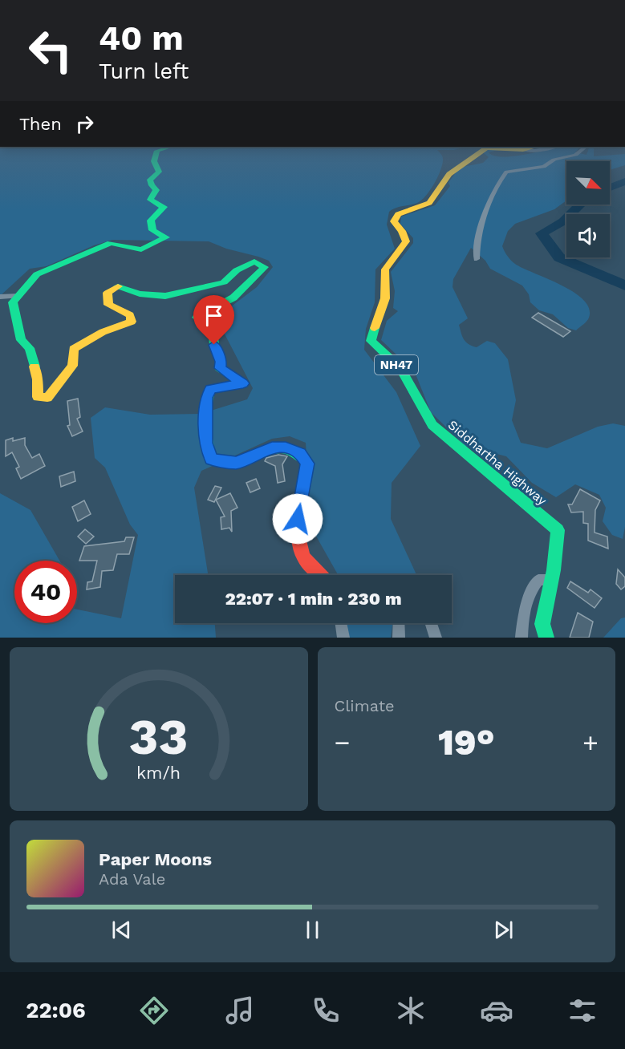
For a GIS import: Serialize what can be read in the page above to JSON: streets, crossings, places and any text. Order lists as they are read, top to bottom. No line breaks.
{"streets":{"main road":["NH47","Siddhartha Highway"]},"north":"bottom right","page":{"turn":["40 m","Turn left"],"then":"Then","limit":"40","trip":"22:07 · 1 min · 230 m","tile":"Climate","heat":["−","19°","+"],"song":["Paper Moons","Ada Vale"],"tabs":"22:06","gauge":["33","km/h"]}}
